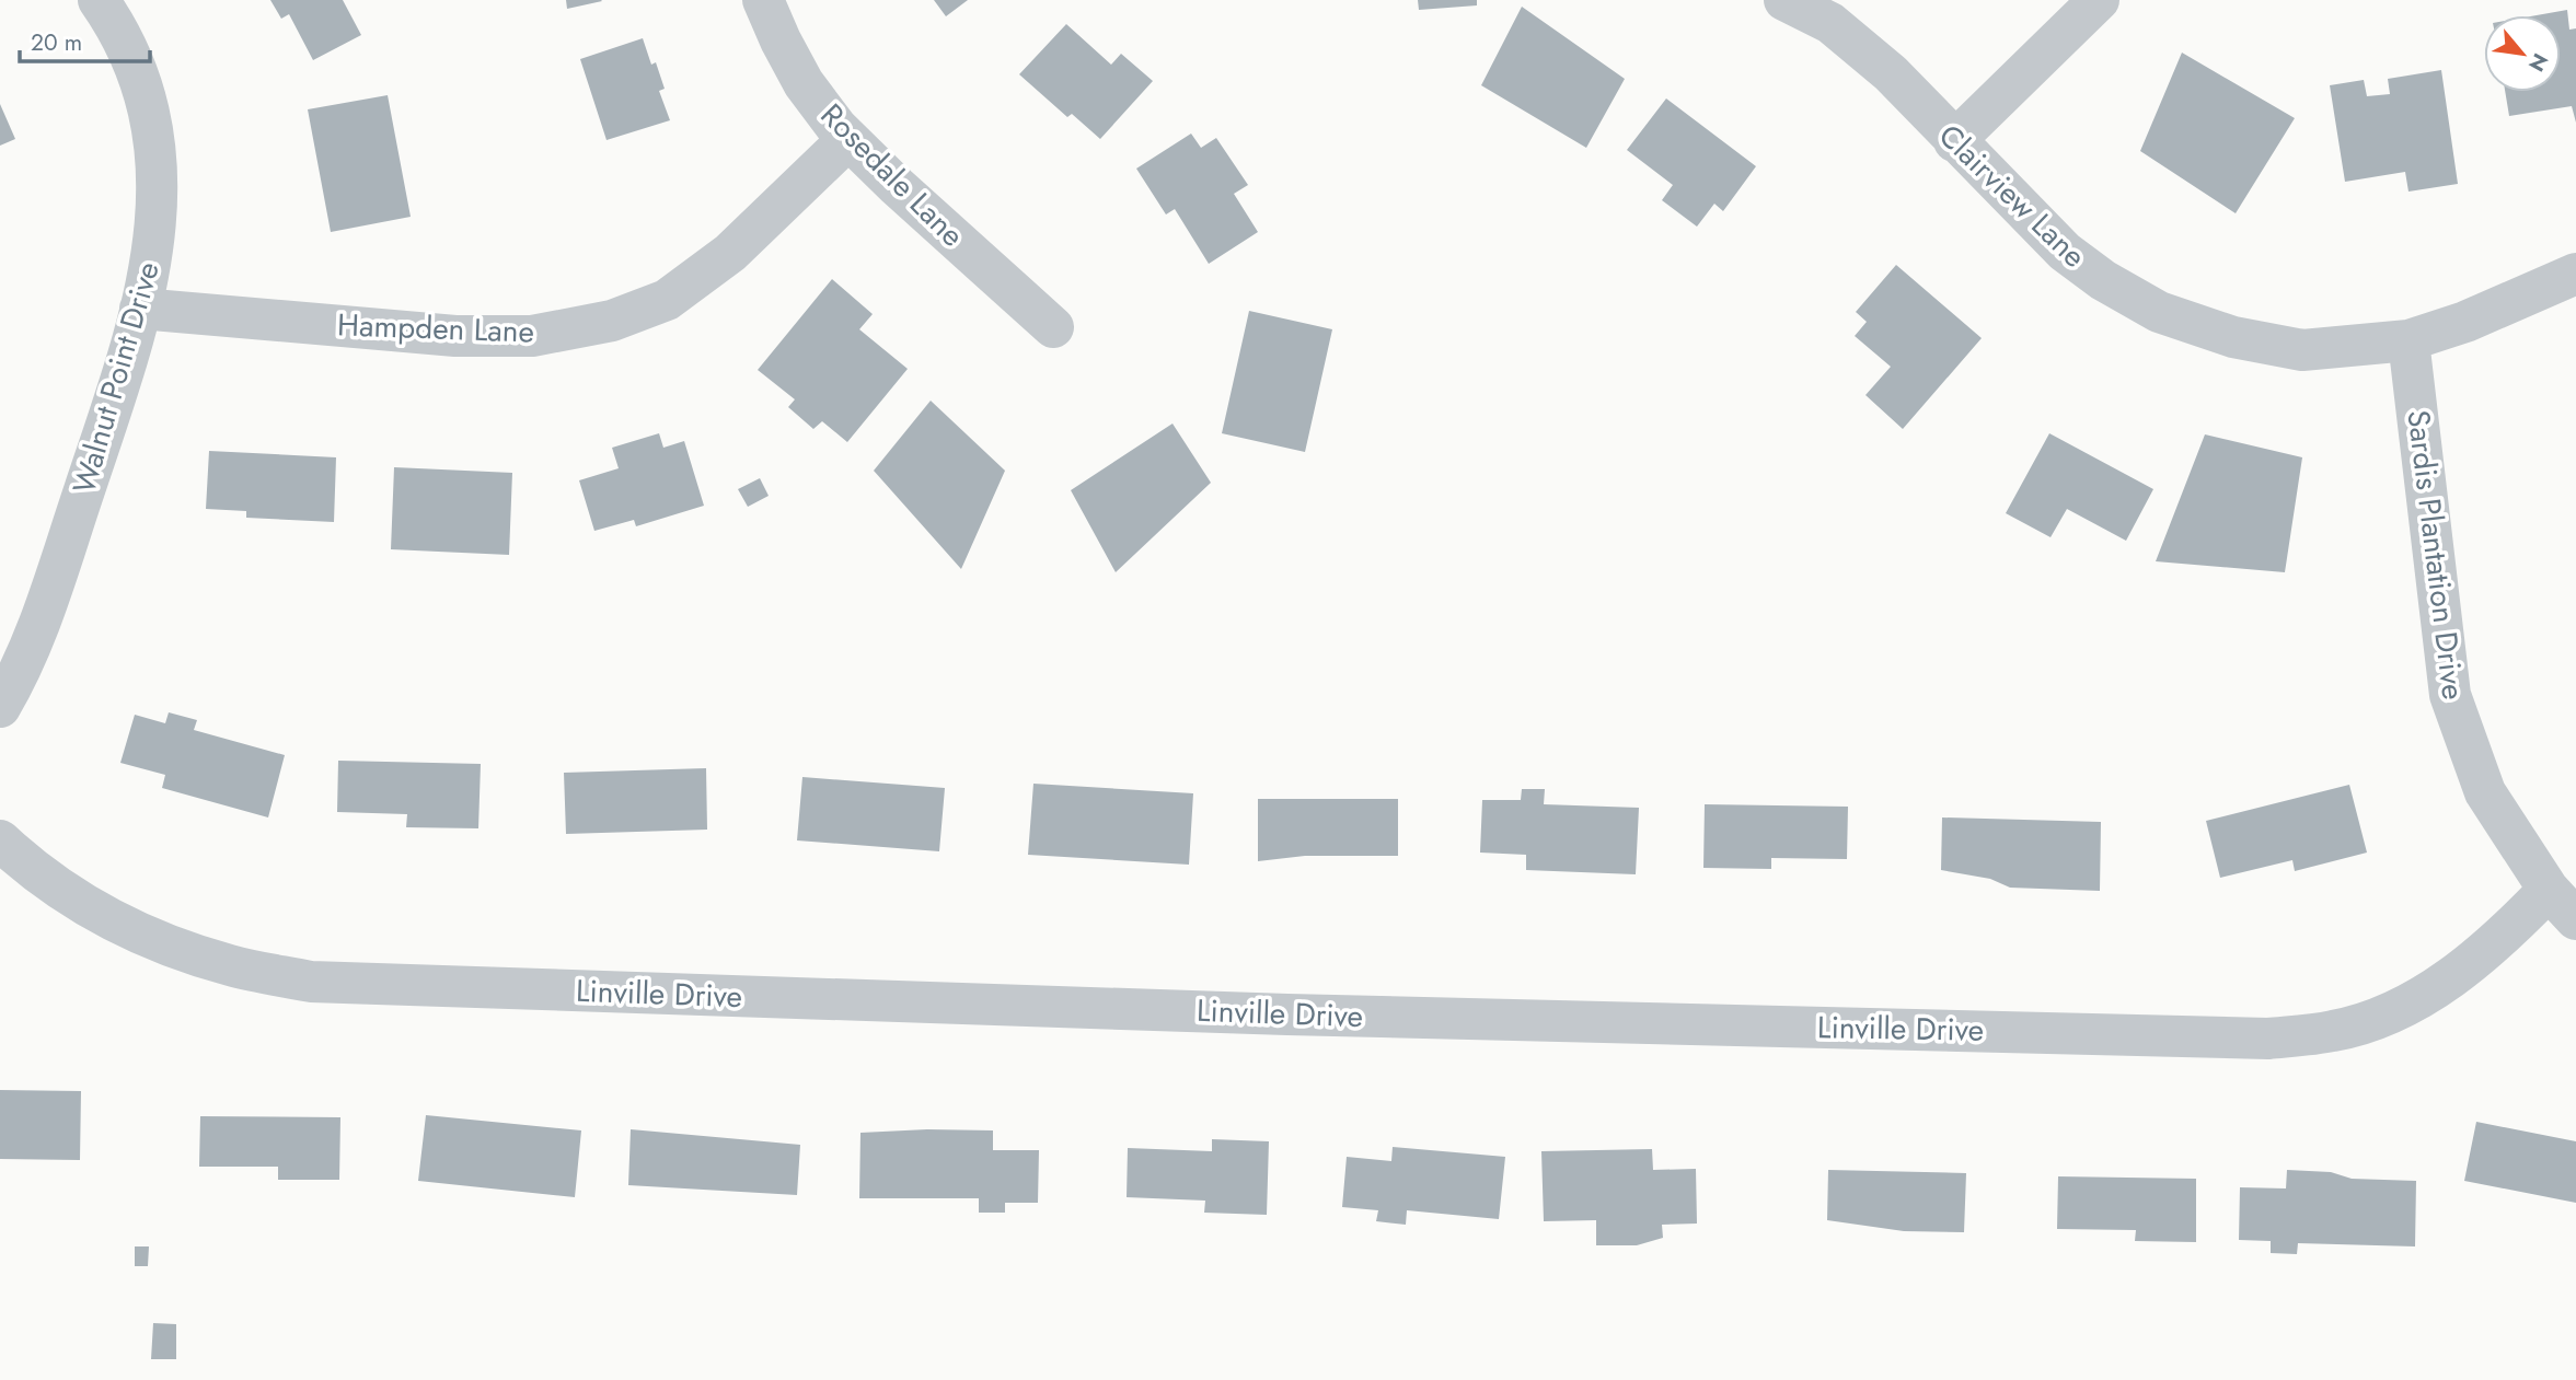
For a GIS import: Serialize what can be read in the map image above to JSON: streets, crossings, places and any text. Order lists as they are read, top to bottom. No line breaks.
{"streets":{"street":["Rosedale Lane","Clairview Lane","Hampden Lane","Walnut Point Drive","Sardis Plantation Drive","Linville Drive"]},"crossings":[["Rosedale Lane","Hampden Lane"],["Clairview Lane","Sardis Plantation Drive"],["Hampden Lane","Walnut Point Drive"],["Sardis Plantation Drive","Linville Drive"]],"scale_bar":"20 m","north":"bottom right"}
